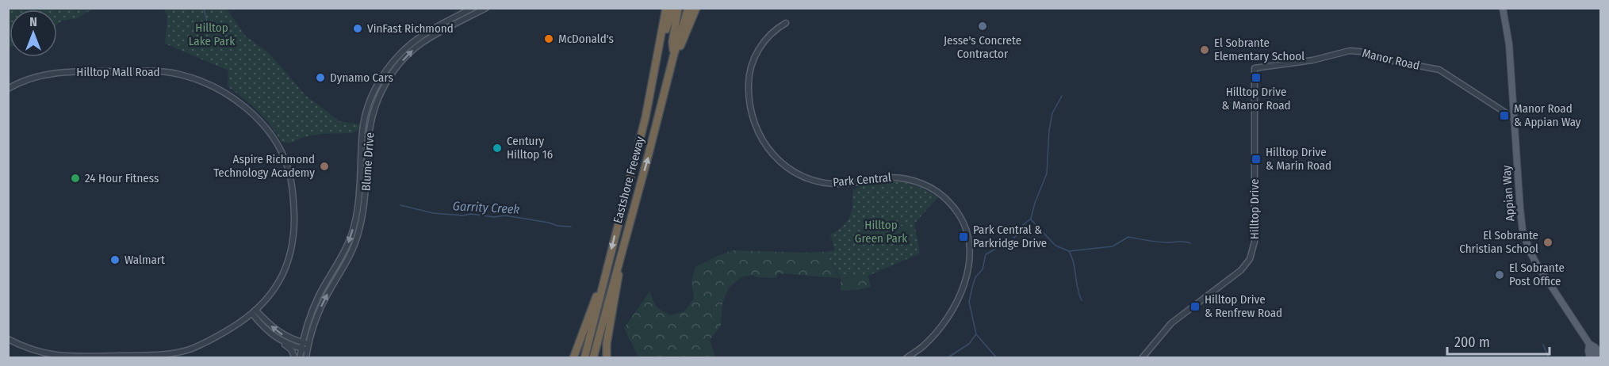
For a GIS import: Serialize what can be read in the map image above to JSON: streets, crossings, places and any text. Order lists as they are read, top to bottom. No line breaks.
{"streets":{"highway":["Eastshore Freeway"],"main road":["Appian Way"],"street":["Manor Road","Hilltop Mall Road","Blume Drive","Park Central","Hilltop Drive"]},"crossings":[["Manor Road","Appian Way"],["Manor Road","Hilltop Drive"]],"water":["Garrity Creek"],"parks":["Hilltop Lake Park","Hilltop Green Park"],"places":{"other":["Jesse's Concrete Contractor","VinFast Richmond","McDonald's","El Sobrante Elementary School","Dynamo Cars","Century Hilltop 16","Aspire Richmond Technology Academy","24 Hour Fitness","El Sobrante Christian School","Walmart","El Sobrante Post Office"],"transit":["Hilltop Drive & Manor Road","Manor Road & Appian Way","Hilltop Drive & Marin Road","Park Central & Parkridge Drive","Hilltop Drive & Renfrew Road"]},"scale_bar":"200 m","north":"top"}
